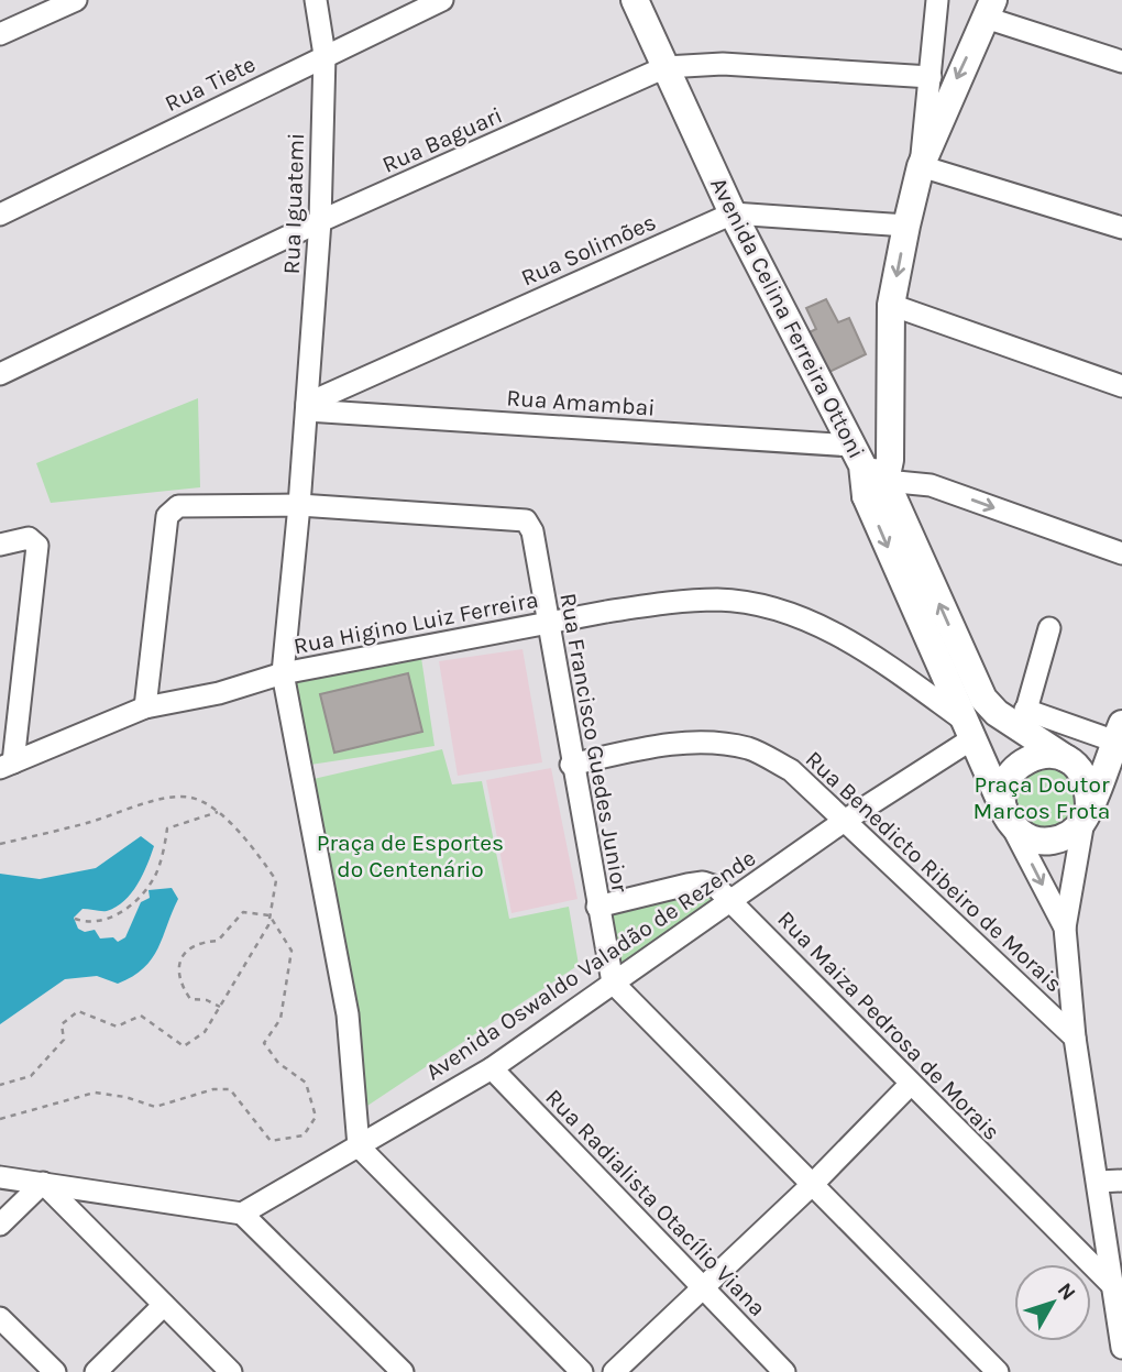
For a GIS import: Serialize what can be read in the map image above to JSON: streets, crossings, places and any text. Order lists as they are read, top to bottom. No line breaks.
{"streets":{"main road":["Avenida Celina Ferreira Ottoni"],"street":["Rua Tiete","Rua Baguari","Rua Iguatemi","Rua Solimões","Rua Amambai","Rua Higino Luiz Ferreira","Rua Francisco Guedes Junior","Rua Benedicto Ribeiro de Morais","Avenida Oswaldo Valadão de Rezende","Rua Maiza Pedrosa de Morais","Rua Radialista Otacílio Viana"]},"crossings":[["Rua Tiete","Rua Iguatemi"],["Rua Baguari","Rua Iguatemi"],["Rua Baguari","Avenida Celina Ferreira Ottoni"],["Rua Iguatemi","Rua Solimões"],["Rua Iguatemi","Rua Amambai"],["Rua Iguatemi","Rua Higino Luiz Ferreira"],["Rua Iguatemi","Rua Francisco Guedes Junior"],["Rua Iguatemi","Avenida Oswaldo Valadão de Rezende"],["Rua Solimões","Avenida Celina Ferreira Ottoni"],["Rua Solimões","Rua Amambai"],["Avenida Celina Ferreira Ottoni","Rua Amambai"],["Avenida Celina Ferreira Ottoni","Rua Higino Luiz Ferreira"],["Avenida Celina Ferreira Ottoni","Rua Benedicto Ribeiro de Morais"],["Avenida Celina Ferreira Ottoni","Avenida Oswaldo Valadão de Rezende"],["Avenida Celina Ferreira Ottoni","Rua Maiza Pedrosa de Morais"],["Rua Higino Luiz Ferreira","Rua Francisco Guedes Junior"],["Rua Higino Luiz Ferreira","Avenida Oswaldo Valadão de Rezende"],["Rua Francisco Guedes Junior","Rua Benedicto Ribeiro de Morais"],["Rua Francisco Guedes Junior","Avenida Oswaldo Valadão de Rezende"],["Rua Francisco Guedes Junior","Rua Maiza Pedrosa de Morais"],["Rua Benedicto Ribeiro de Morais","Avenida Oswaldo Valadão de Rezende"],["Avenida Oswaldo Valadão de Rezende","Rua Maiza Pedrosa de Morais"],["Avenida Oswaldo Valadão de Rezende","Rua Radialista Otacílio Viana"]],"parks":["Praça Doutor Marcos Frota","Praça de Esportes do Centenário"],"north":"top right"}
